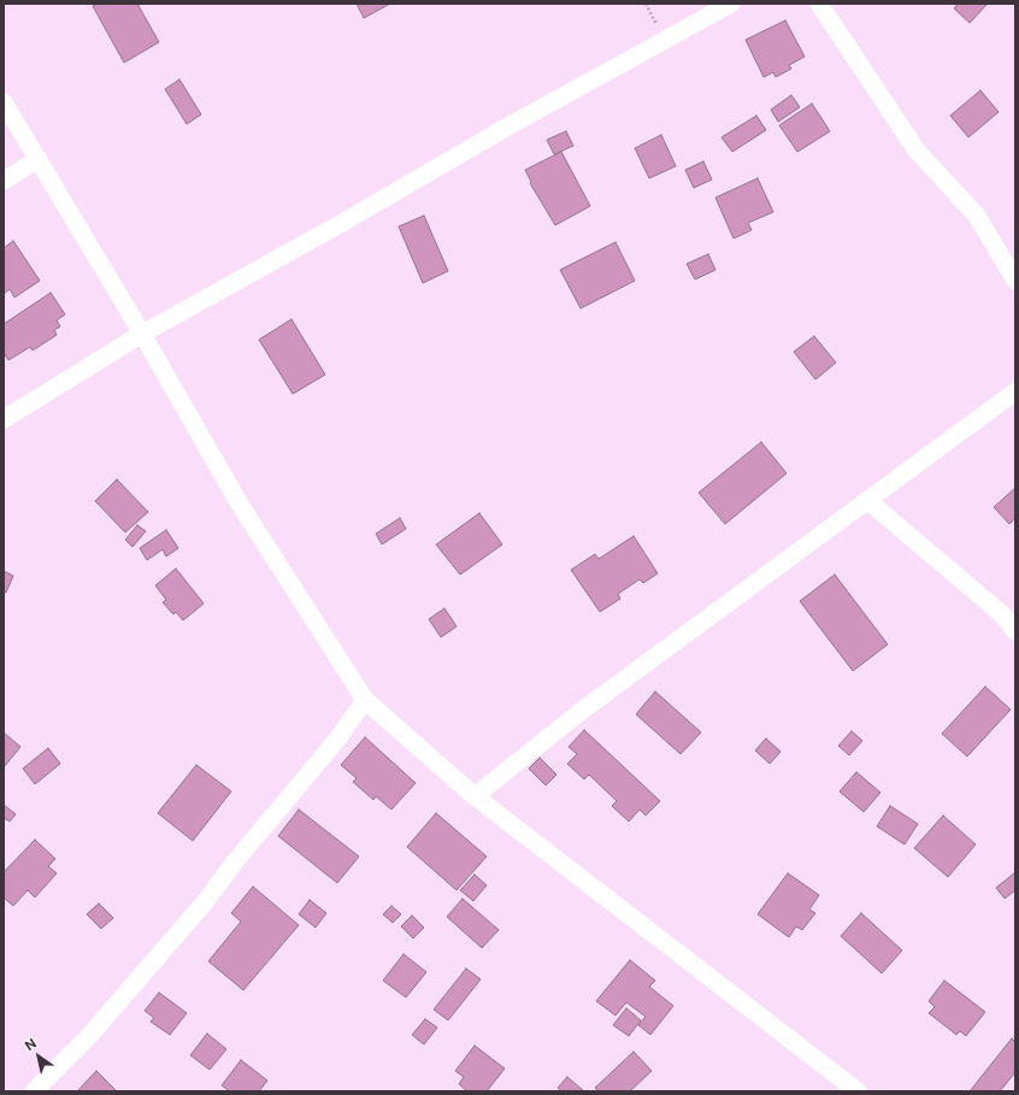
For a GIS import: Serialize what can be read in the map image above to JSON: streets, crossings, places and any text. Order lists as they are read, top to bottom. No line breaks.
{"north":"top left"}
